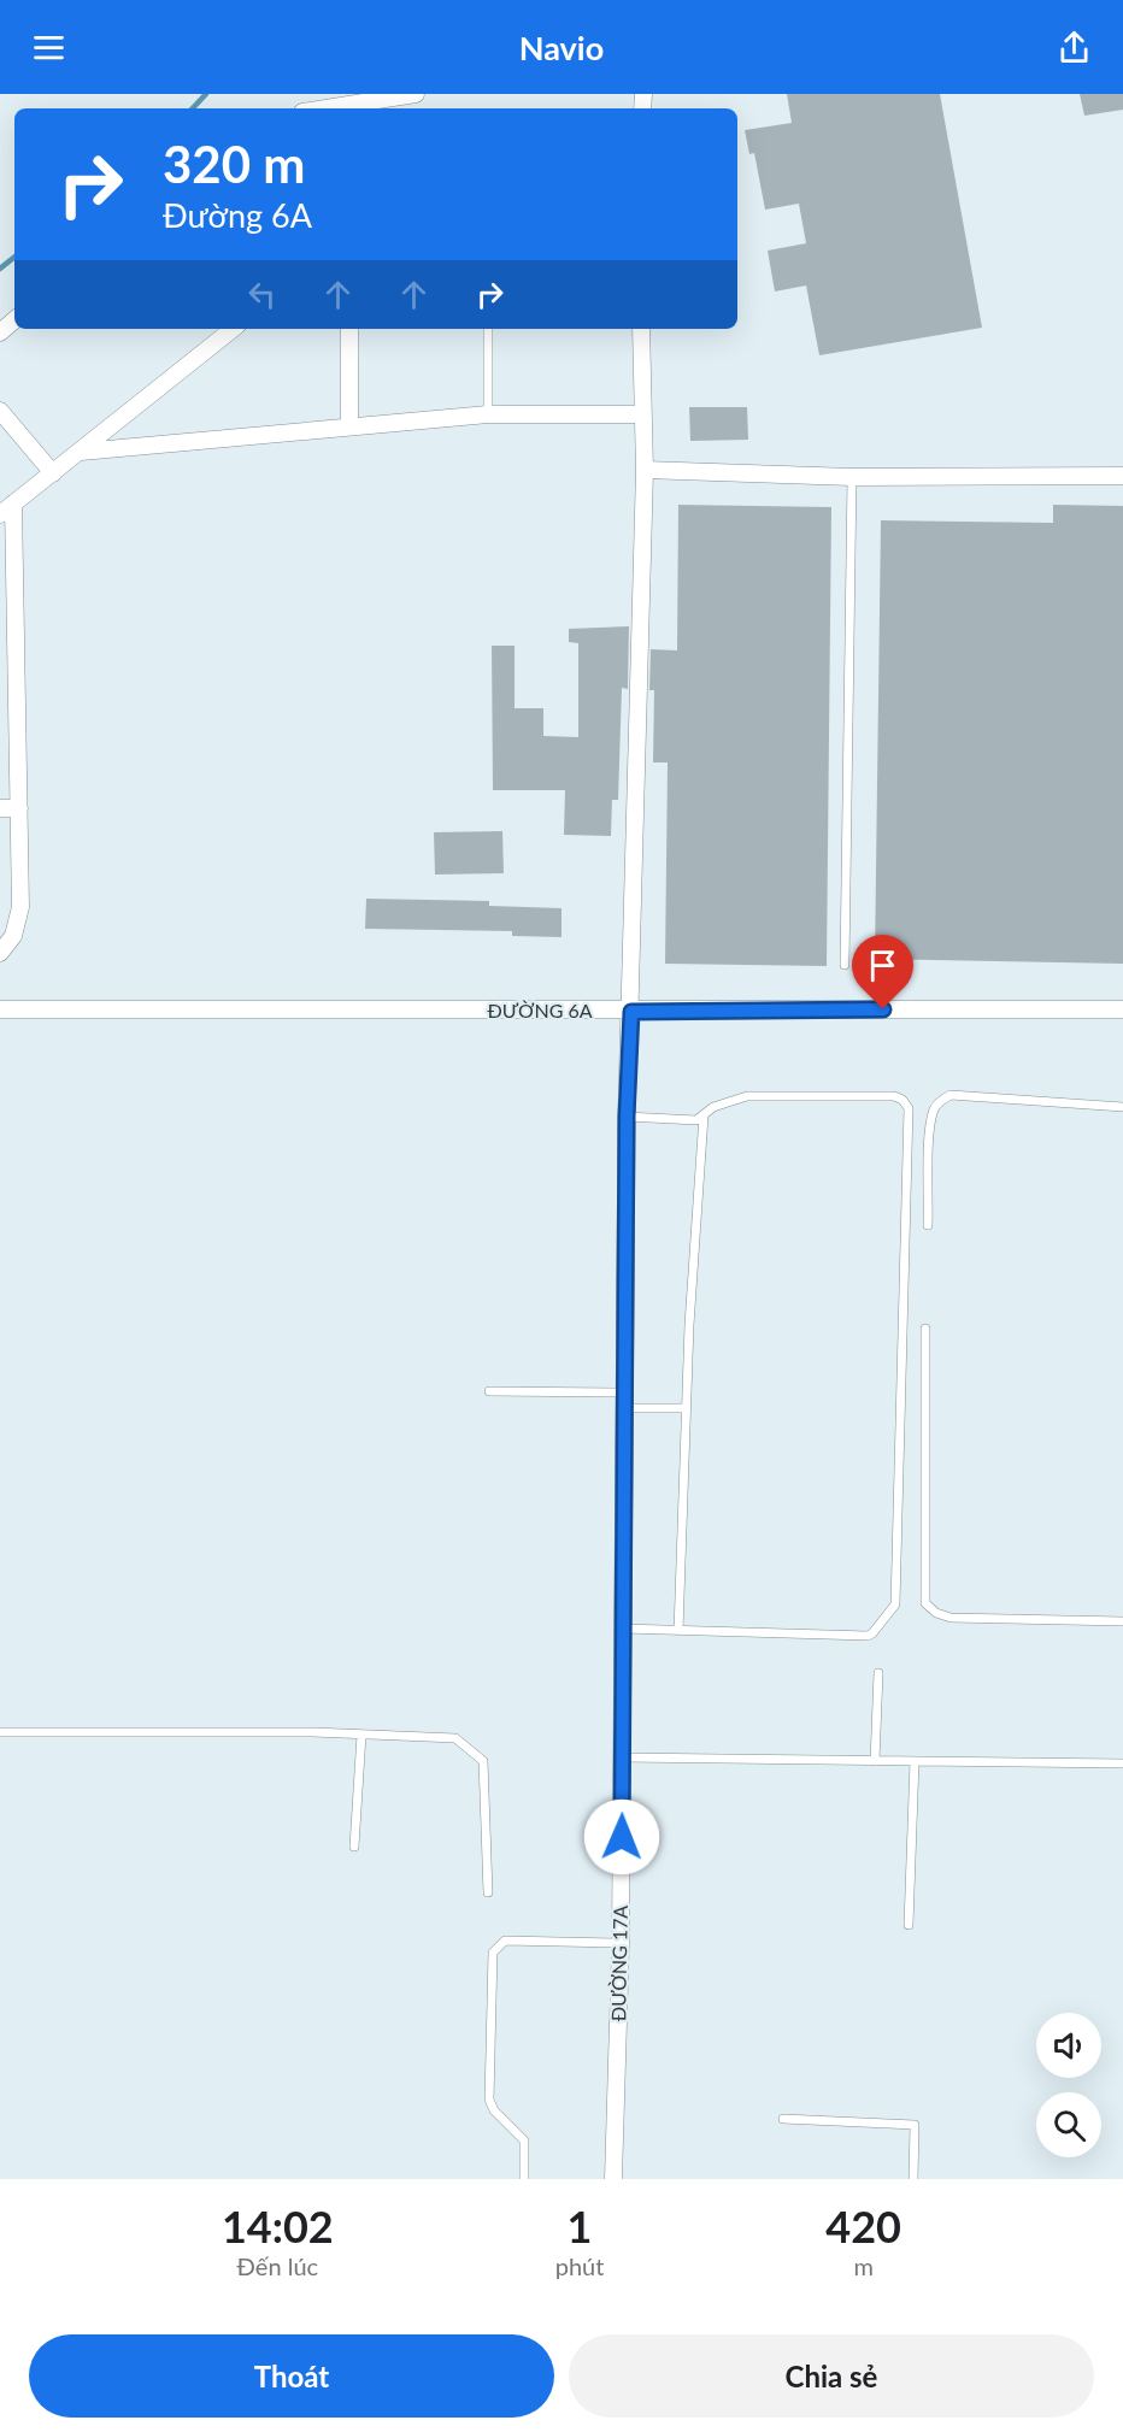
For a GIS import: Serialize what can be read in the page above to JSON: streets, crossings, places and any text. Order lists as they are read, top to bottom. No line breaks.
{"streets":{"street":["ĐƯỜNG 6A","ĐƯỜNG 17A"]},"crossings":[["ĐƯỜNG 6A","ĐƯỜNG 17A"]],"page":{"header":"Navio","turn":["320 m","Đường 6A"],"eta":["14:02","Đến lúc","1","phút","420","m"],"buttons":["Thoát","Chia sẻ"]}}
